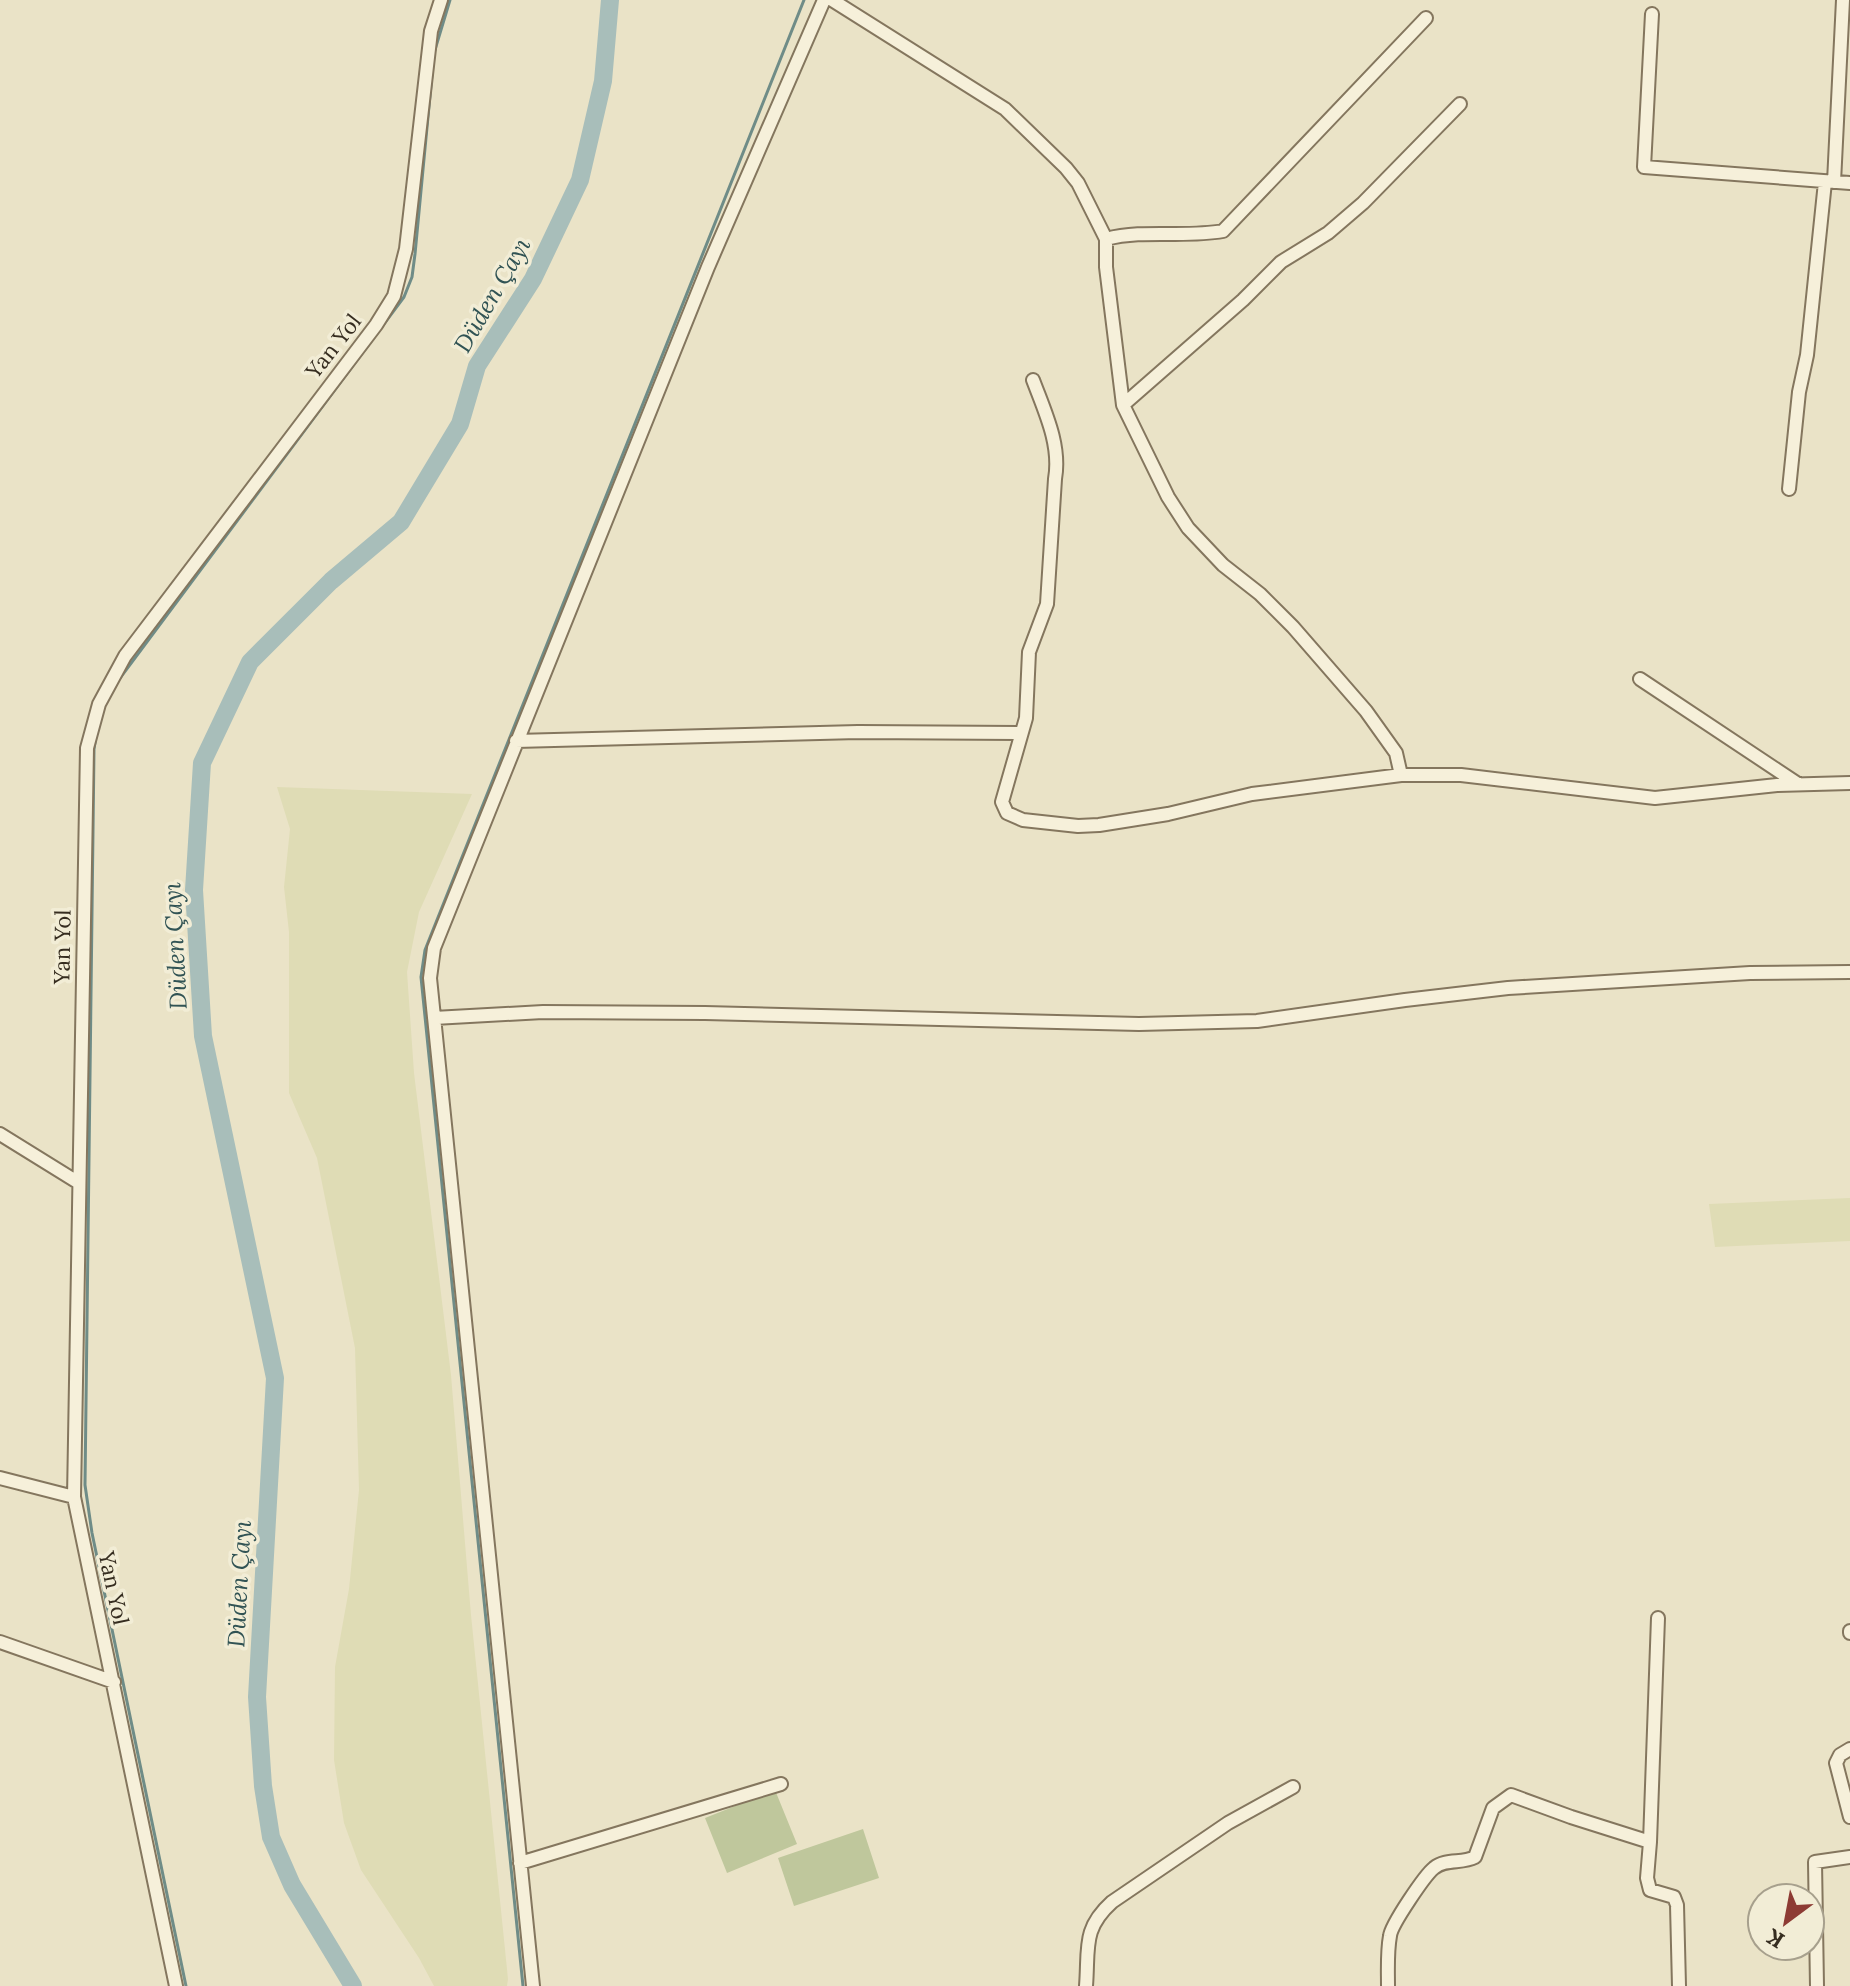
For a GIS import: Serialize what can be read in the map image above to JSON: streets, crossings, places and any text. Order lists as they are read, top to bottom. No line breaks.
{"streets":{"street":["Yan Yol"]},"water":["Düden Çayı"],"north":"bottom left"}
